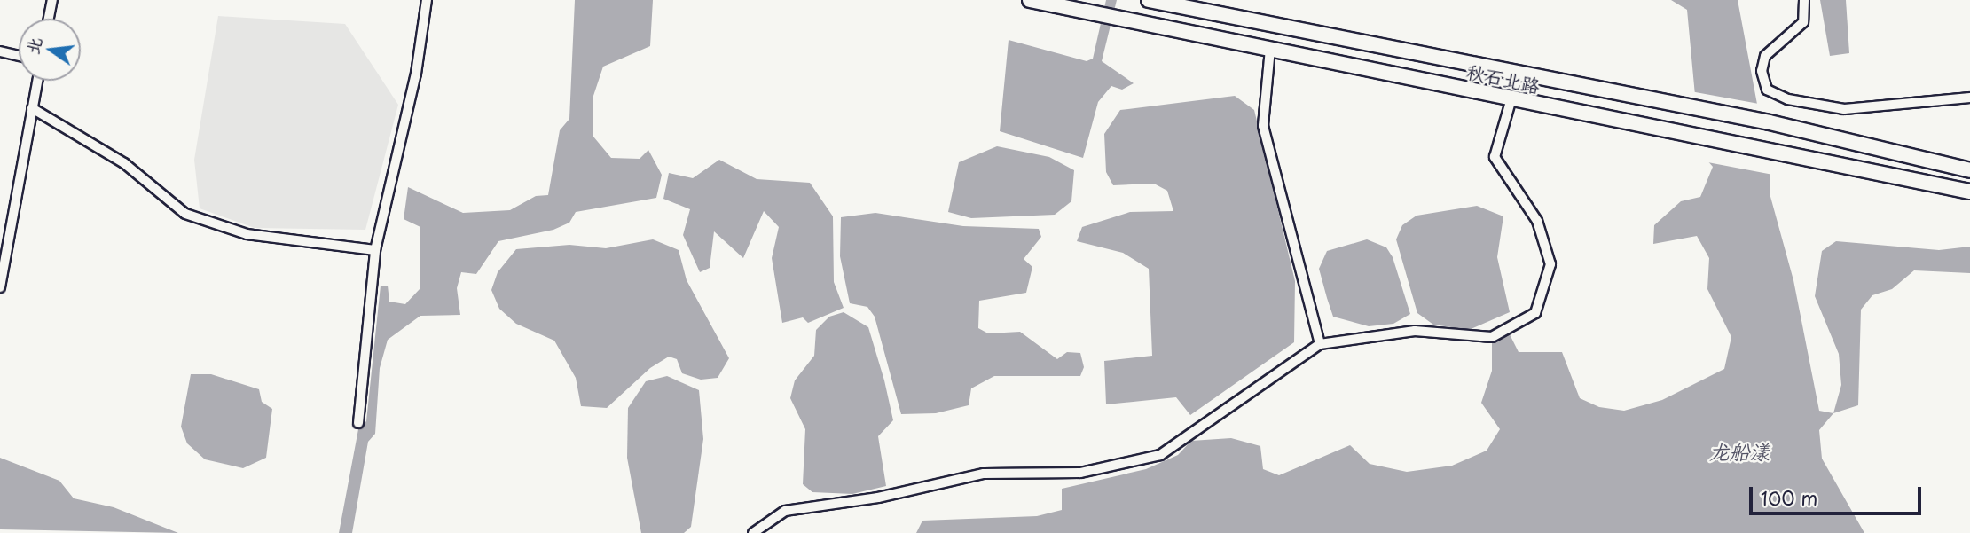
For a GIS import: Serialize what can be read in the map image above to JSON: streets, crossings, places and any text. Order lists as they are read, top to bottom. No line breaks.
{"streets":{"main road":["秋石北路"]},"water":["龙船漾"],"scale_bar":"100 m","north":"left"}
